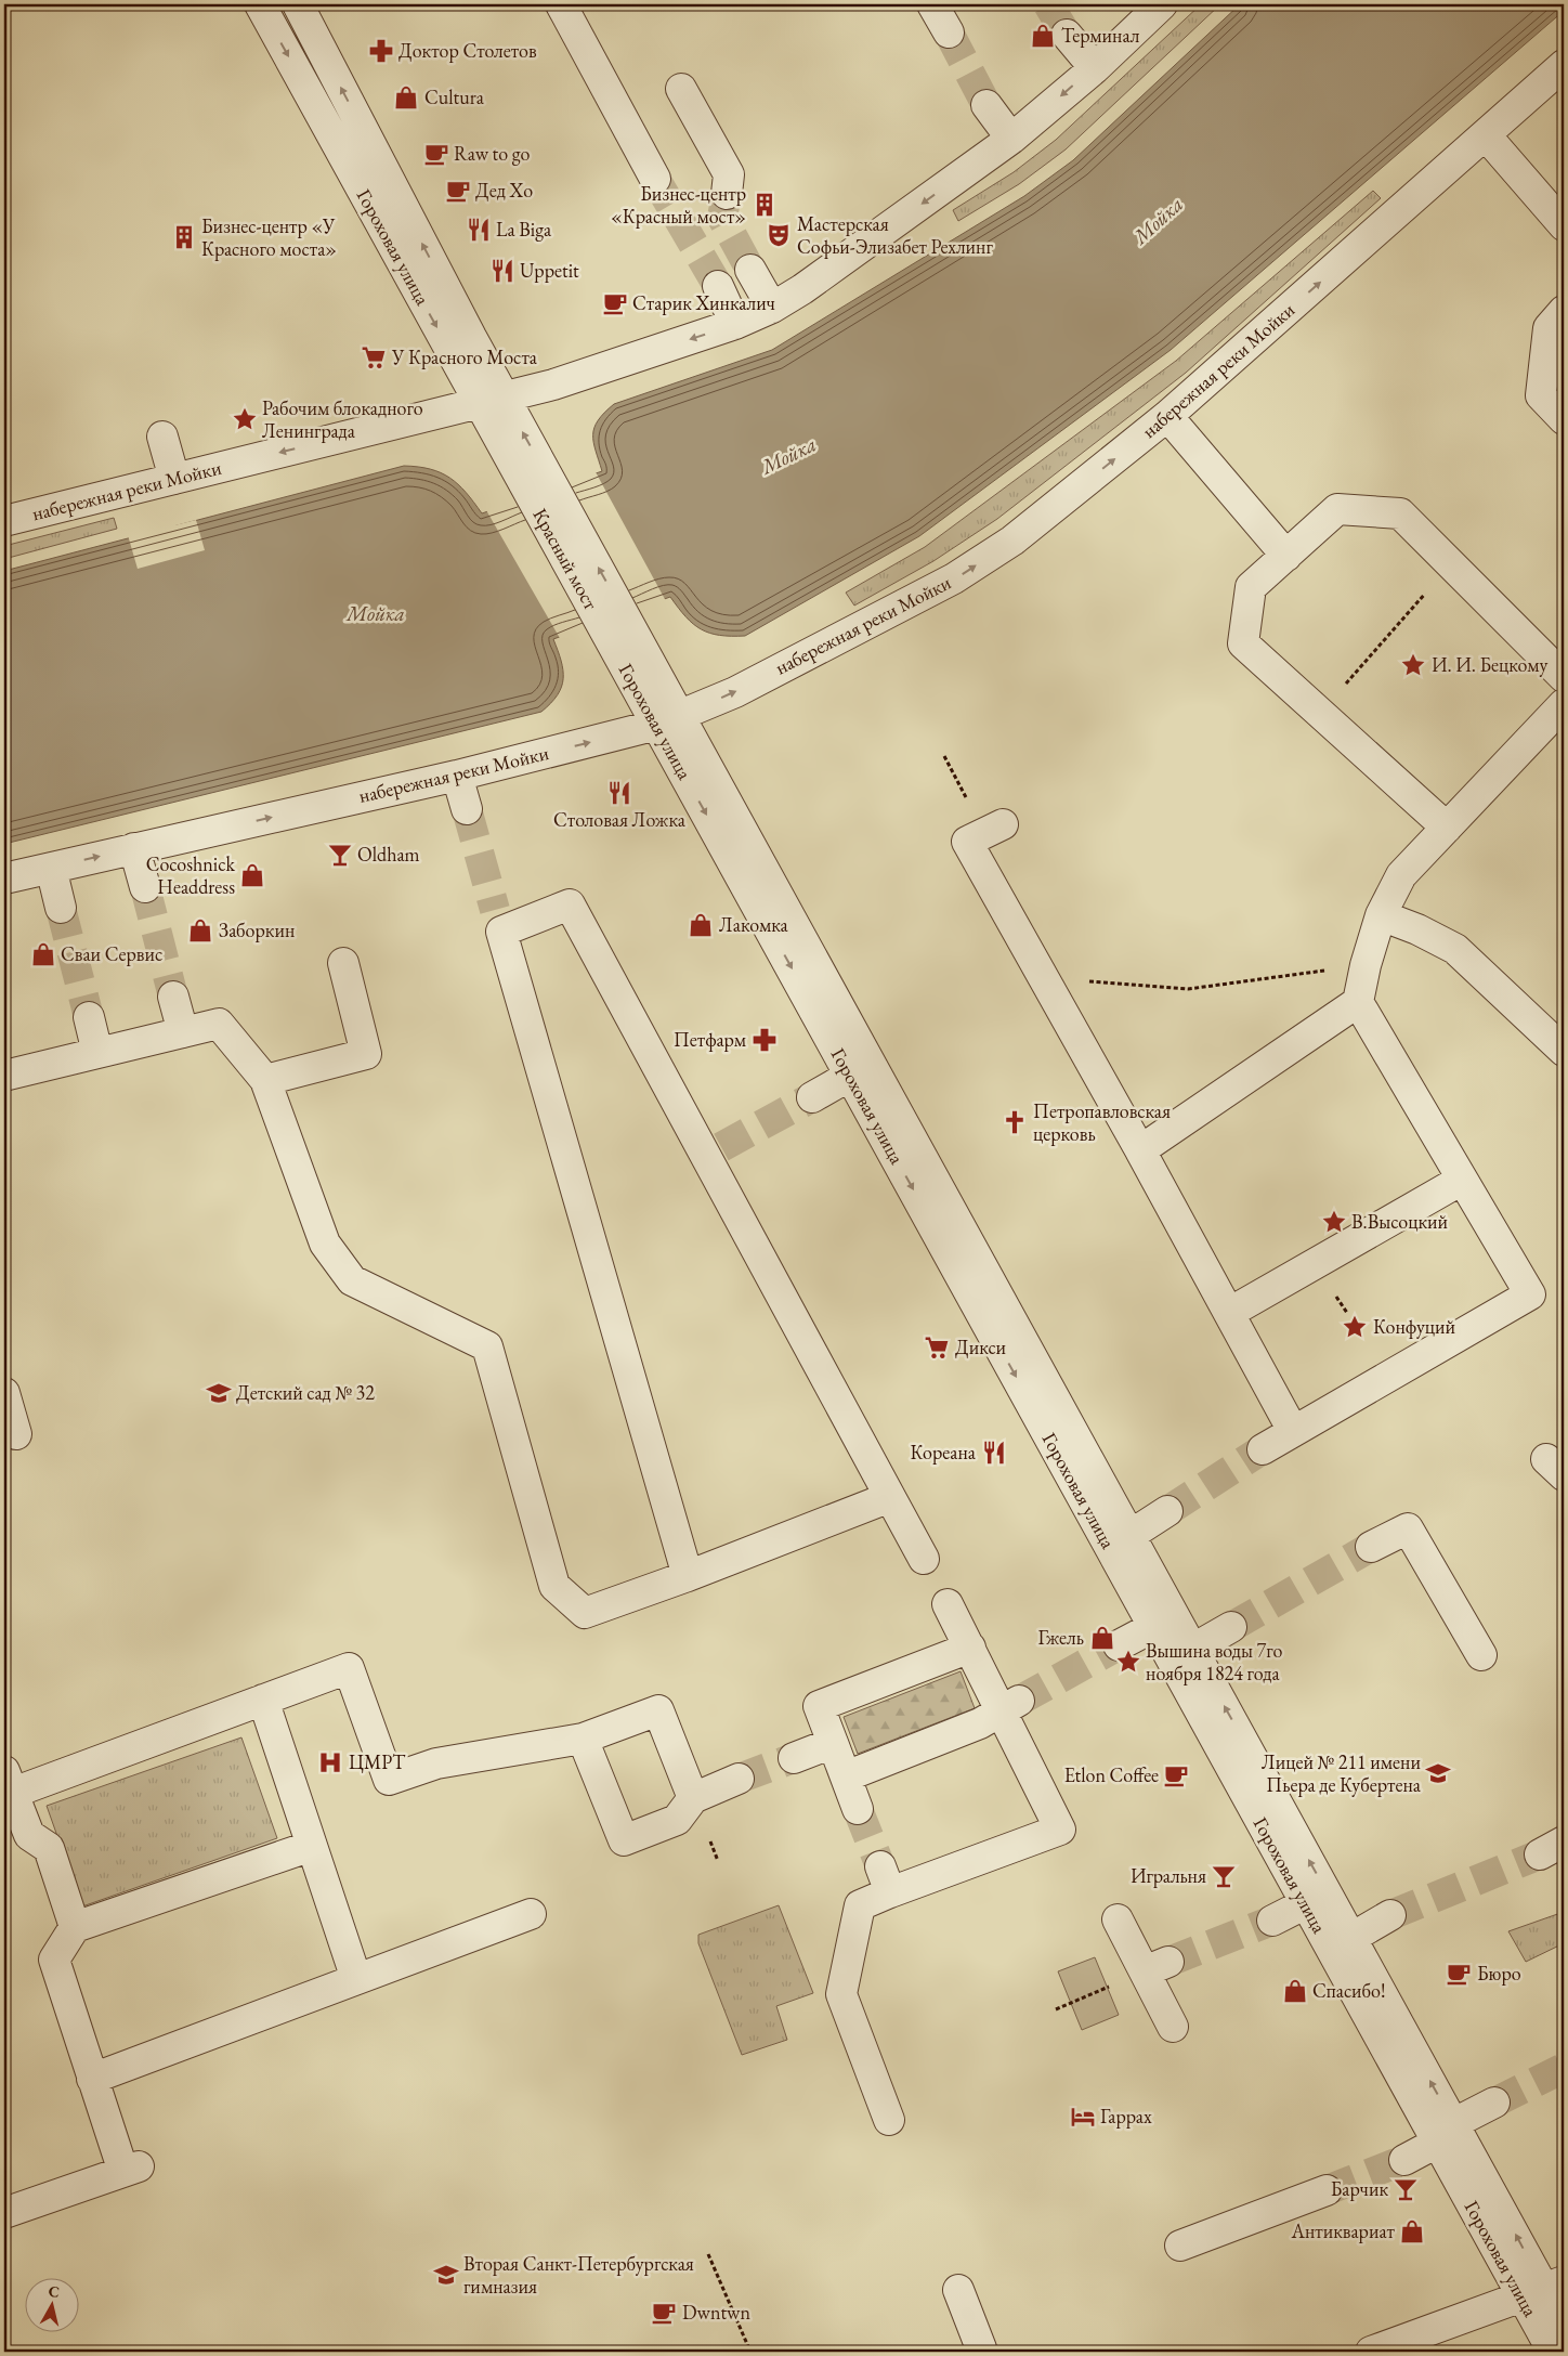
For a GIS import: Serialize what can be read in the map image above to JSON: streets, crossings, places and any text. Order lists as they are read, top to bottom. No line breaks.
{"streets":{"street":["Гороховая улица","набережная реки Мойки","Красный мост"]},"crossings":[["Гороховая улица","набережная реки Мойки"],["Гороховая улица","Красный мост"]],"water":["Мойка"],"places":{"shop":["Терминал","Cultura","Cocoshnick Headdress","Лакомка","Заборкин","Сваи Сервис","Гжель","Спасибо!","Антиквариат"],"pharmacy":["Доктор Столетов","Петфарм"],"cafe":["Raw to go","Дед Хо","Старик Хинкалич","Etlon Coffee","Бюро","Dwntwn"],"building":["Бизнес-центр «Красный мост»","Бизнес-центр «У Красного моста»"],"restaurant":["La Biga","Uppetit","Столовая Ложка","Кореана"],"theatre":["Мастерская Софьи-Элизабет Рехлинг"],"supermarket":["У Красного Моста","Дикси"],"place":["Рабочим блокадного Ленинграда","И. И. Бецкому","В.Высоцкий","Конфуций","Вышина воды 7го ноября 1824 года"],"bar":["Oldham","Игральня","Барчик"],"church":["Петропавловская церковь"],"school or university":["Детский сад № 32","Лицей № 211 имени Пьера де Кубертена","Вторая Санкт-Петербургская гимназия"],"hospital":["ЦМРТ"],"hotel":["Гаррах"]},"north":"top"}
